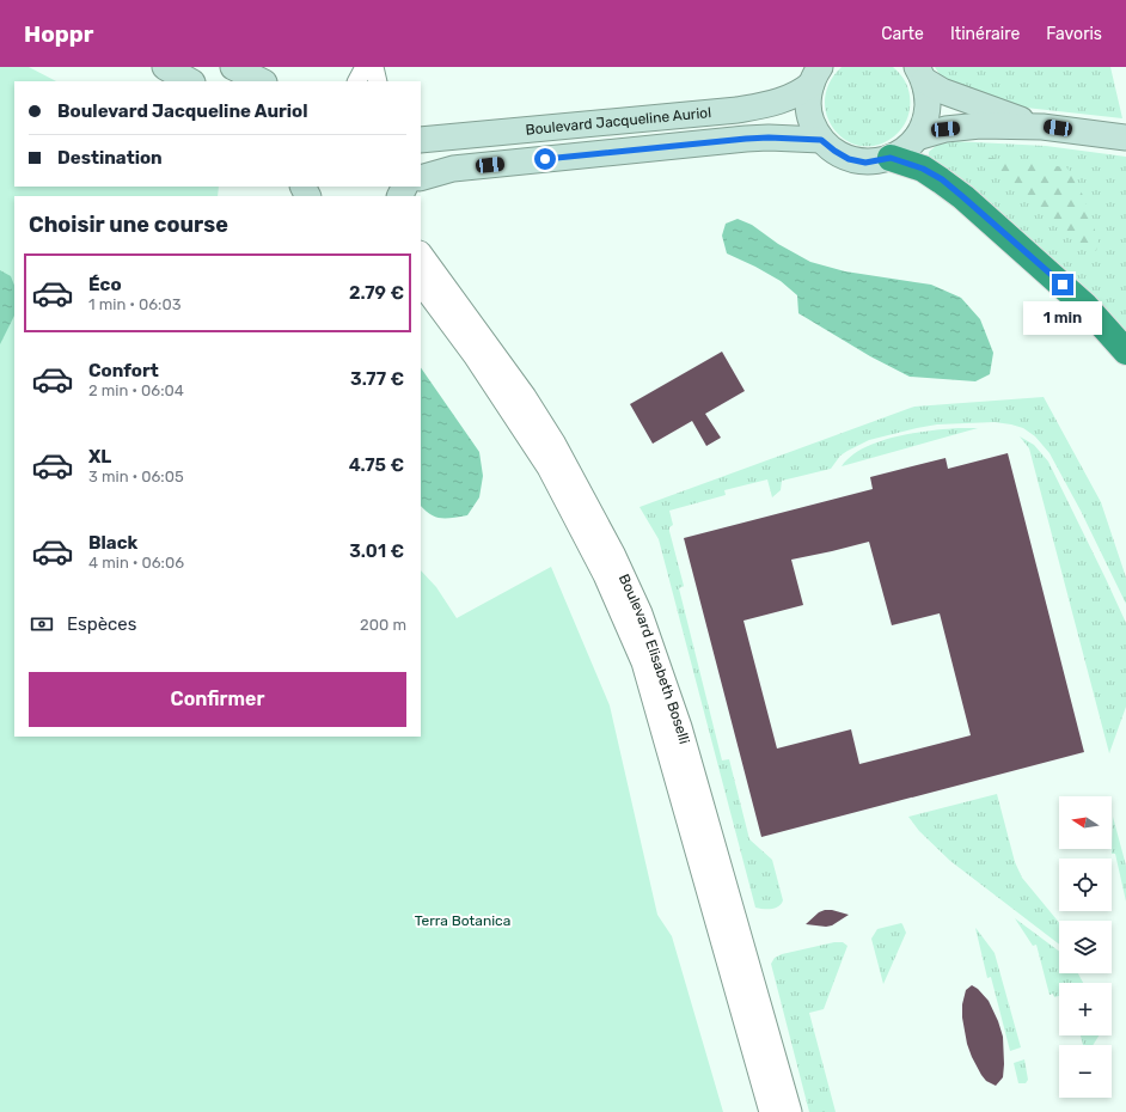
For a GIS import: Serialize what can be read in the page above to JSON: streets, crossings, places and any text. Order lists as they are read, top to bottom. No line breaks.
{"streets":{"main road":["Boulevard Jacqueline Auriol"],"street":["Boulevard Elisabeth Boselli"]},"parks":["Terra Botanica"],"north":"left","page":{"header":"Hoppr","nav":["Carte","Itinéraire","Favoris"],"banner":["Boulevard Jacqueline Auriol","Destination"],"heading":"Choisir une course","list":[{"name":"Éco","note":"1 min · 06:03","value":"2.79 €"},{"name":"Confort","note":"2 min · 06:04","value":"3.77 €"},{"name":"XL","note":"3 min · 06:05","value":"4.75 €"},{"name":"Black","note":"4 min · 06:06","value":"3.01 €"}],"bubble":"1 min","pay":["Espèces","200 m"],"buttons":"Confirmer","map_buttons":["+","−"]}}
